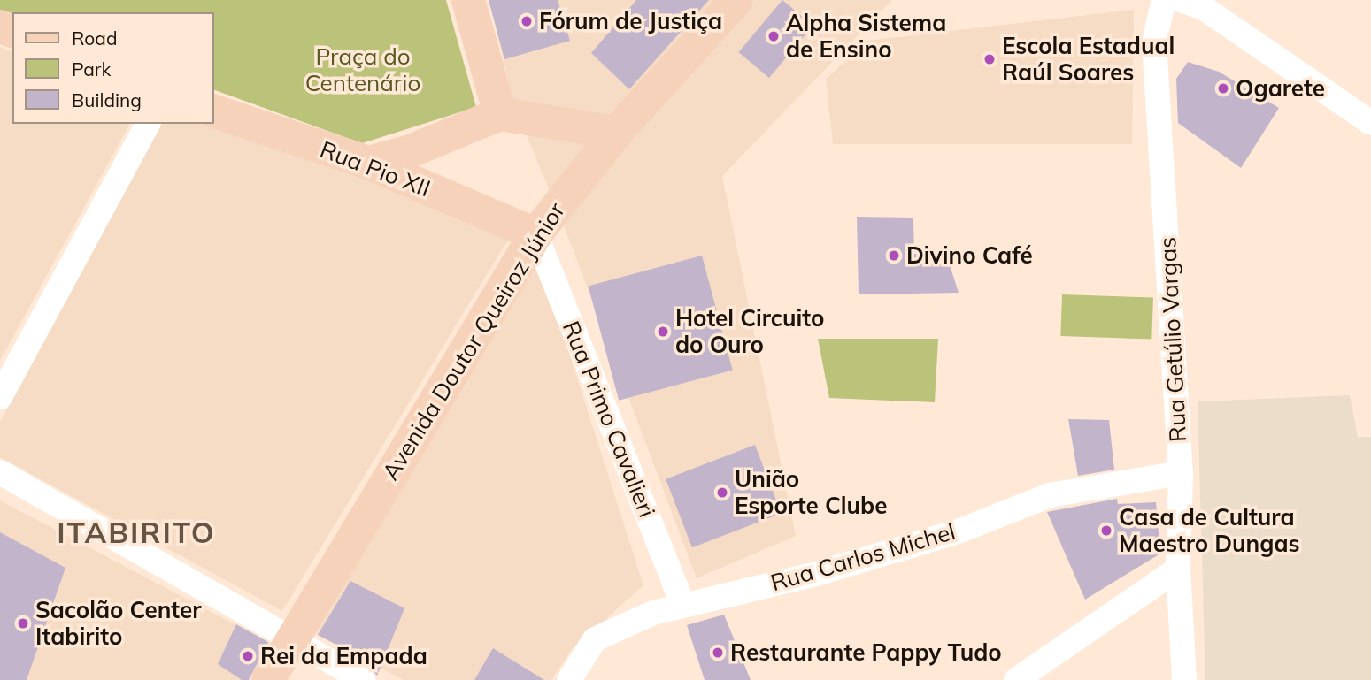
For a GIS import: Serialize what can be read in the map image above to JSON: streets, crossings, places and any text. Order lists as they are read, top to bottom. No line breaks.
{"streets":{"main road":["Rua Pio XII","Avenida Doutor Queiroz Júnior"],"street":["Rua Getúlio Vargas","Rua Primo Cavalieri","Rua Carlos Michel"]},"crossings":[["Rua Pio XII","Avenida Doutor Queiroz Júnior"],["Rua Pio XII","Rua Primo Cavalieri"],["Rua Getúlio Vargas","Rua Carlos Michel"],["Avenida Doutor Queiroz Júnior","Rua Primo Cavalieri"],["Rua Primo Cavalieri","Rua Carlos Michel"]],"districts":["ITABIRITO"],"parks":["Praça do Centenário"],"places":["Fórum de Justiça","Alpha Sistema de Ensino","Escola Estadual Raúl Soares","Ogarete","Divino Café","Hotel Circuito do Ouro","União Esporte Clube","Casa de Cultura Maestro Dungas","Sacolão Center Itabirito","Restaurante Pappy Tudo","Rei da Empada"],"legend":["Road","Park","Building"]}
